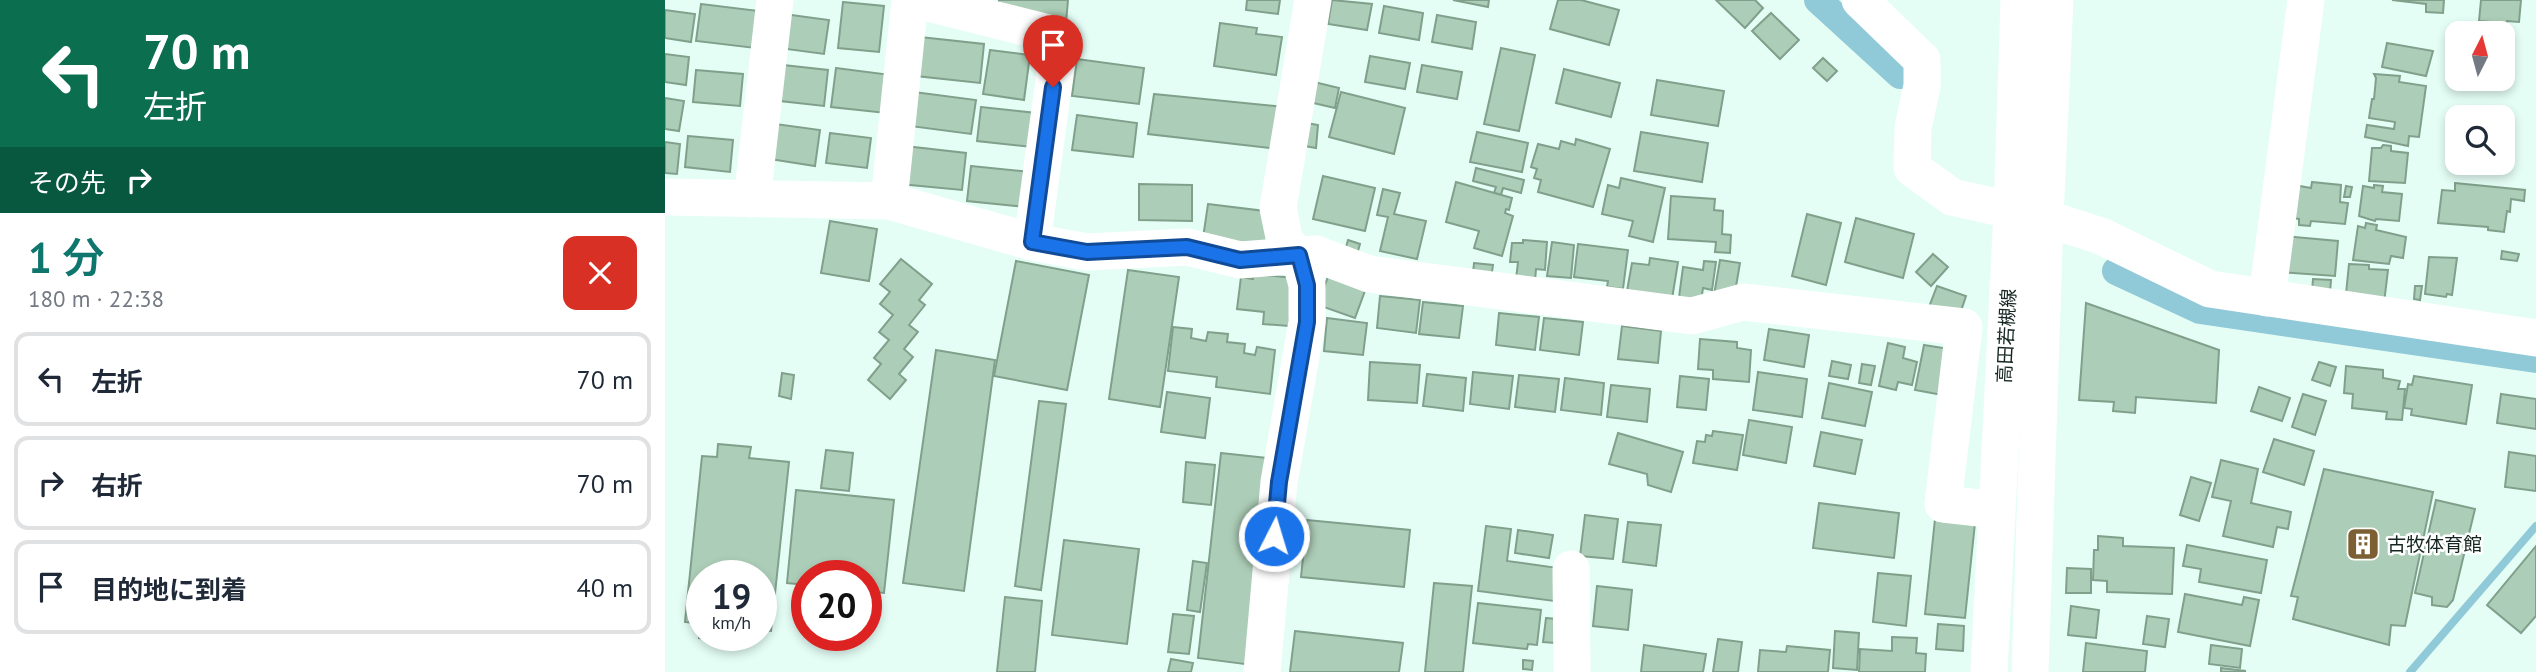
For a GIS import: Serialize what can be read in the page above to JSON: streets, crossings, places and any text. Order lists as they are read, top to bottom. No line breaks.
{"streets":{"street":["高田若槻線"]},"places":{"building":["古牧体育館"]},"north":"top","page":{"turn":["70 m","左折"],"then":"その先","heading":["1 分","180 m · 22:38"],"list":[{"name":"左折","value":"70 m"},{"name":"右折","value":"70 m"},{"name":"目的地に到着","value":"40 m"}],"speed":"19 km/h","limit":"20"}}
